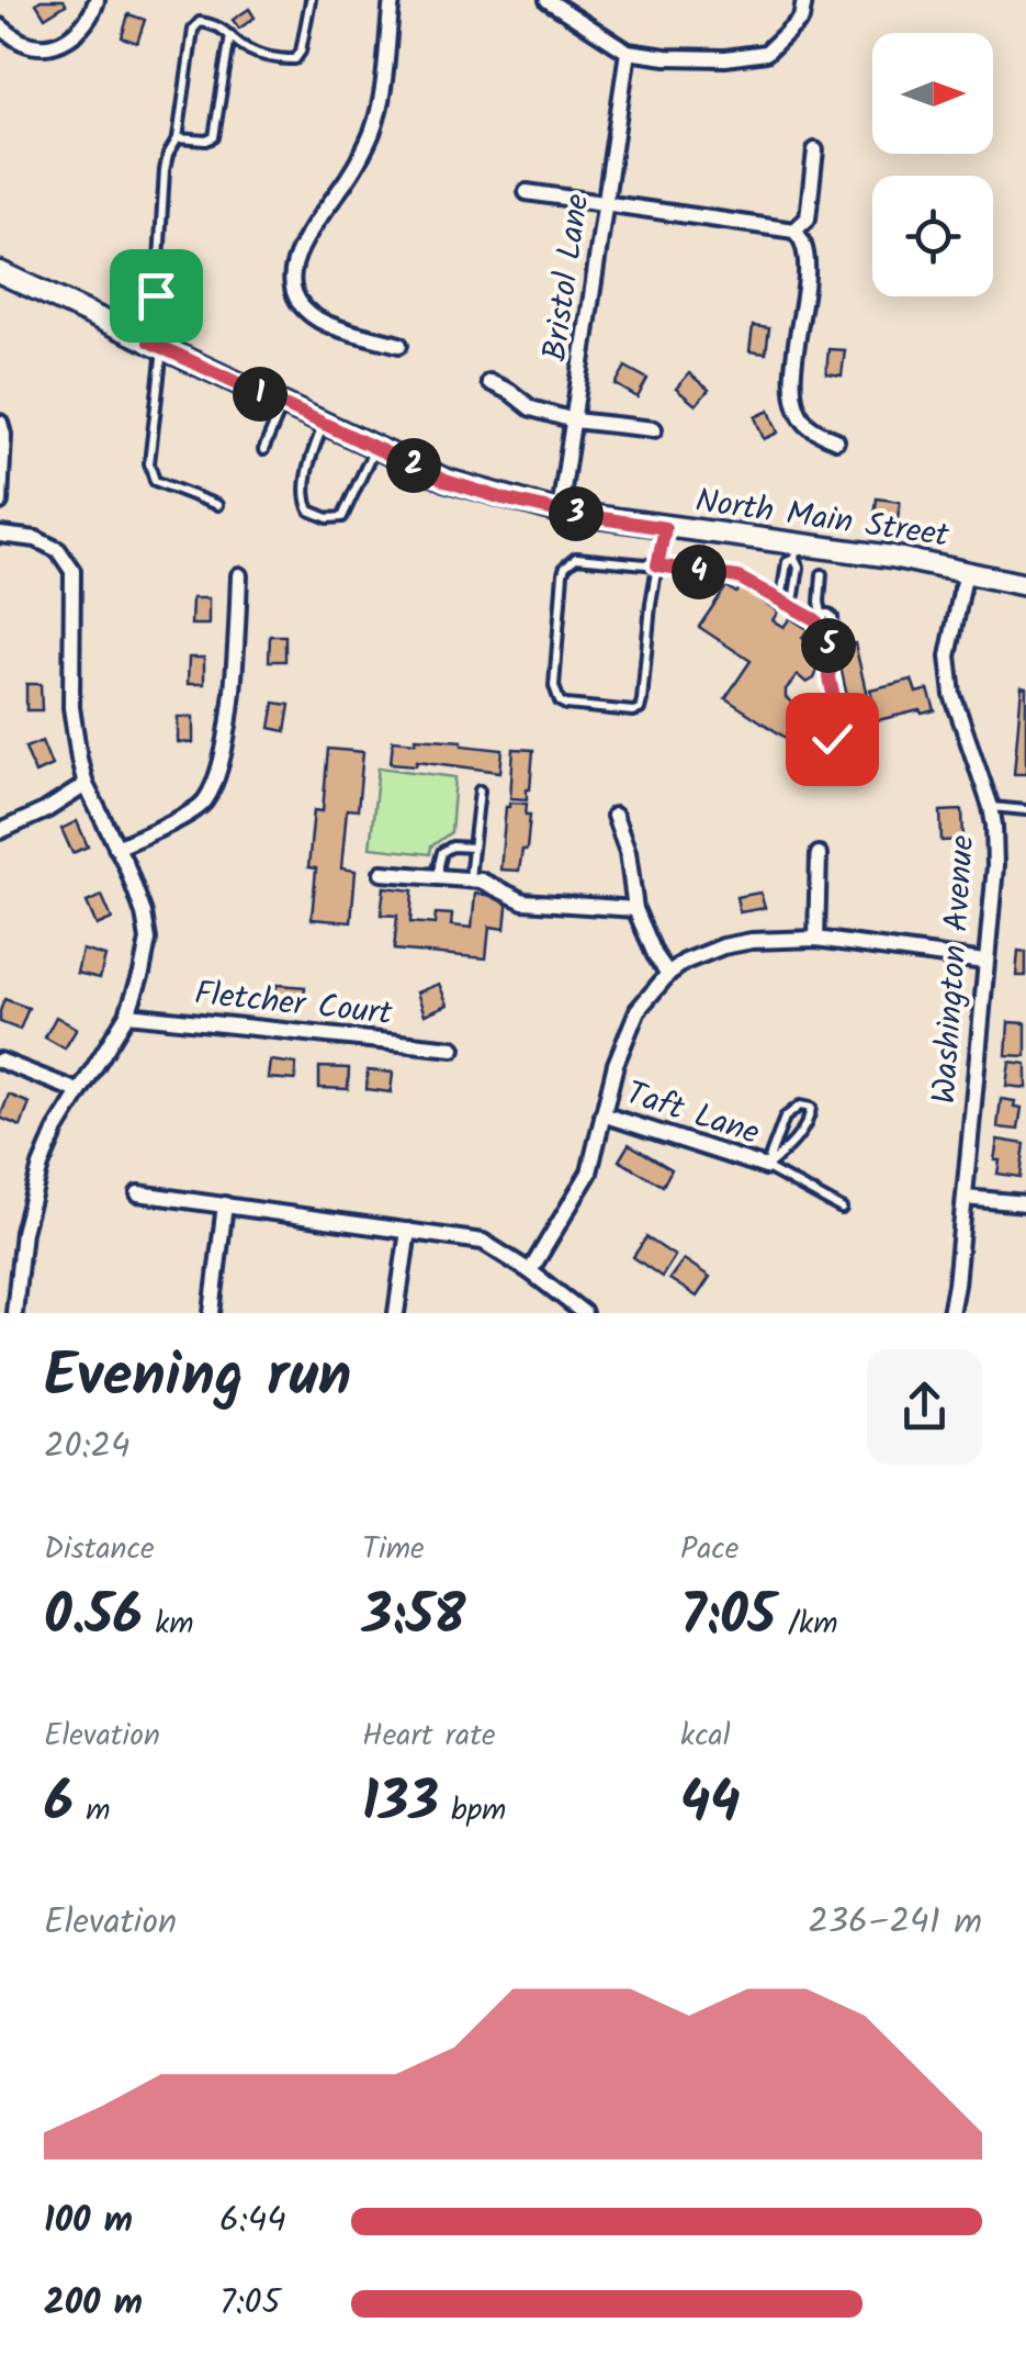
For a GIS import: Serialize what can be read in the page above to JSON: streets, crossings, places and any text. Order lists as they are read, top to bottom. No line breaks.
{"streets":{"main road":["North Main Street"],"street":["Bristol Lane","Washington Avenue","Fletcher Court","Taft Lane"]},"crossings":[["Bristol Lane","North Main Street"],["North Main Street","Washington Avenue"]],"north":"right","page":{"pins":["1","2","3","4","5"],"heading":["Evening run","20:24"],"stats":[["Distance","0.56 km"],["Time","3:58"],["Pace","7:05 /km"],["Elevation","6 m"],["Heart rate","133 bpm"],["kcal","44"]],"chart":["Elevation","236–241 m"],"list":[{"name":"100 m","note":"6:44"},{"name":"200 m","note":"7:05"}]}}
